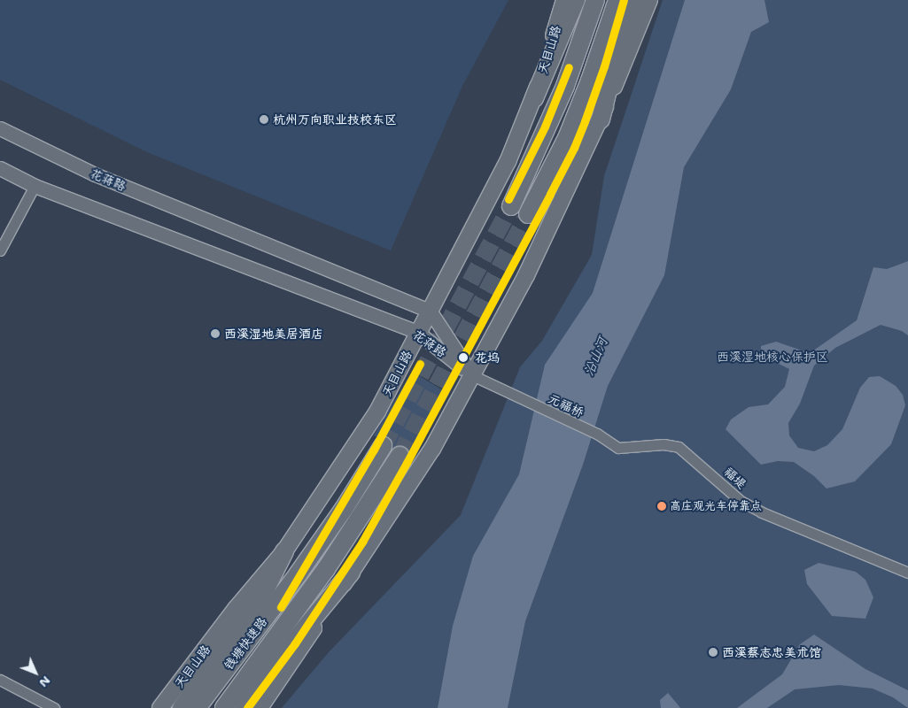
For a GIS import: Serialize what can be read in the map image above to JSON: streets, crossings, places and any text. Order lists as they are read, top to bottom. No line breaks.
{"streets":{"highway":["钱塘快速路"],"main road":["天目山路"],"street":["花蒋路","元福桥","福堤"]},"crossings":[["天目山路","花蒋路"],["花蒋路","元福桥"],["元福桥","福堤"]],"water":["沿山河"],"parks":["西溪湿地核心保护区"],"places":["杭州万向职业技校东区","西溪湿地美居酒店","花坞","高庄观光车停靠点","西溪蔡志忠美术馆"],"north":"bottom right"}
